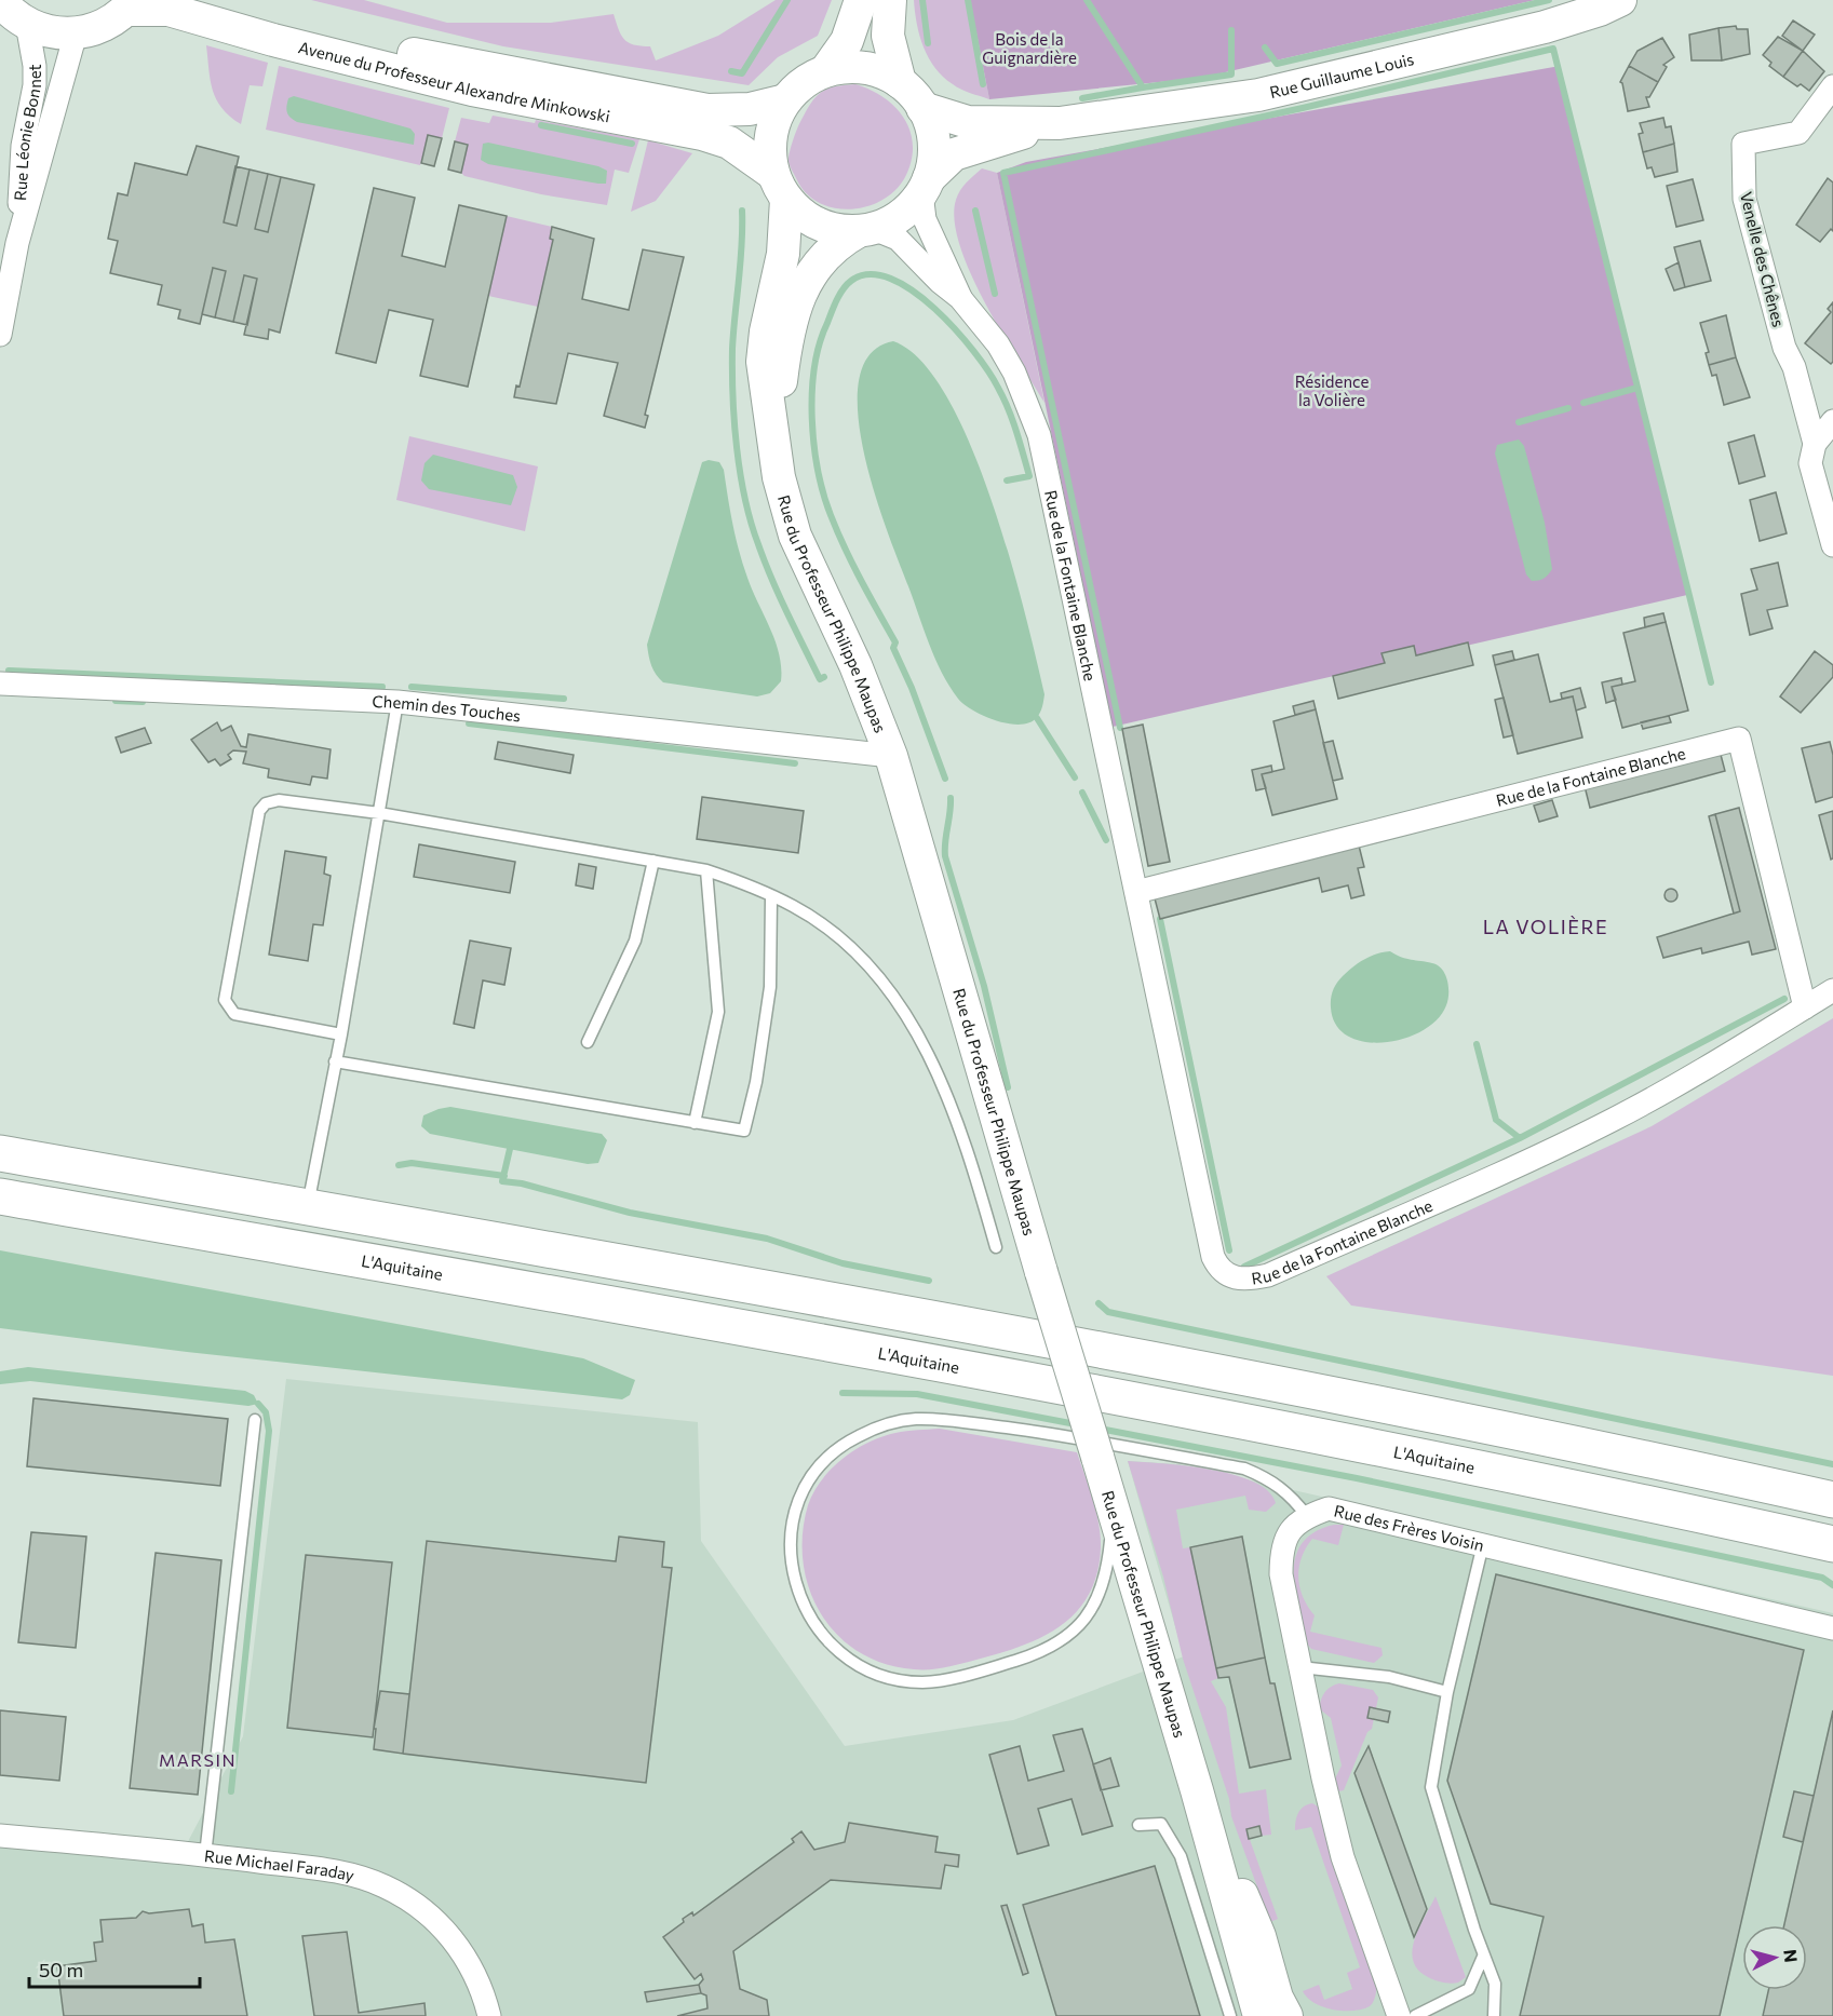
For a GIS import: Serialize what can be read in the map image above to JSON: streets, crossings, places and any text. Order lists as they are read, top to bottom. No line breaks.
{"streets":{"highway":["L'Aquitaine"],"street":["Rue Guillaume Louis","Avenue du Professeur Alexandre Minkowski","Rue Léonie Bonnet","Venelle des Chênes","Rue de la Fontaine Blanche","Rue du Professeur Philippe Maupas","Chemin des Touches","Rue des Frères Voisin","Rue Michael Faraday"]},"crossings":[["Rue Guillaume Louis","Avenue du Professeur Alexandre Minkowski"],["Rue Guillaume Louis","Rue de la Fontaine Blanche"],["Rue Guillaume Louis","Rue du Professeur Philippe Maupas"],["Avenue du Professeur Alexandre Minkowski","Rue de la Fontaine Blanche"],["Avenue du Professeur Alexandre Minkowski","Rue du Professeur Philippe Maupas"],["Rue de la Fontaine Blanche","Rue du Professeur Philippe Maupas"],["Rue du Professeur Philippe Maupas","Chemin des Touches"]],"districts":["LA VOLIÈRE","MARSIN"],"parks":["Bois de la Guignardière","Résidence la Volière"],"scale_bar":"50 m","north":"right"}
